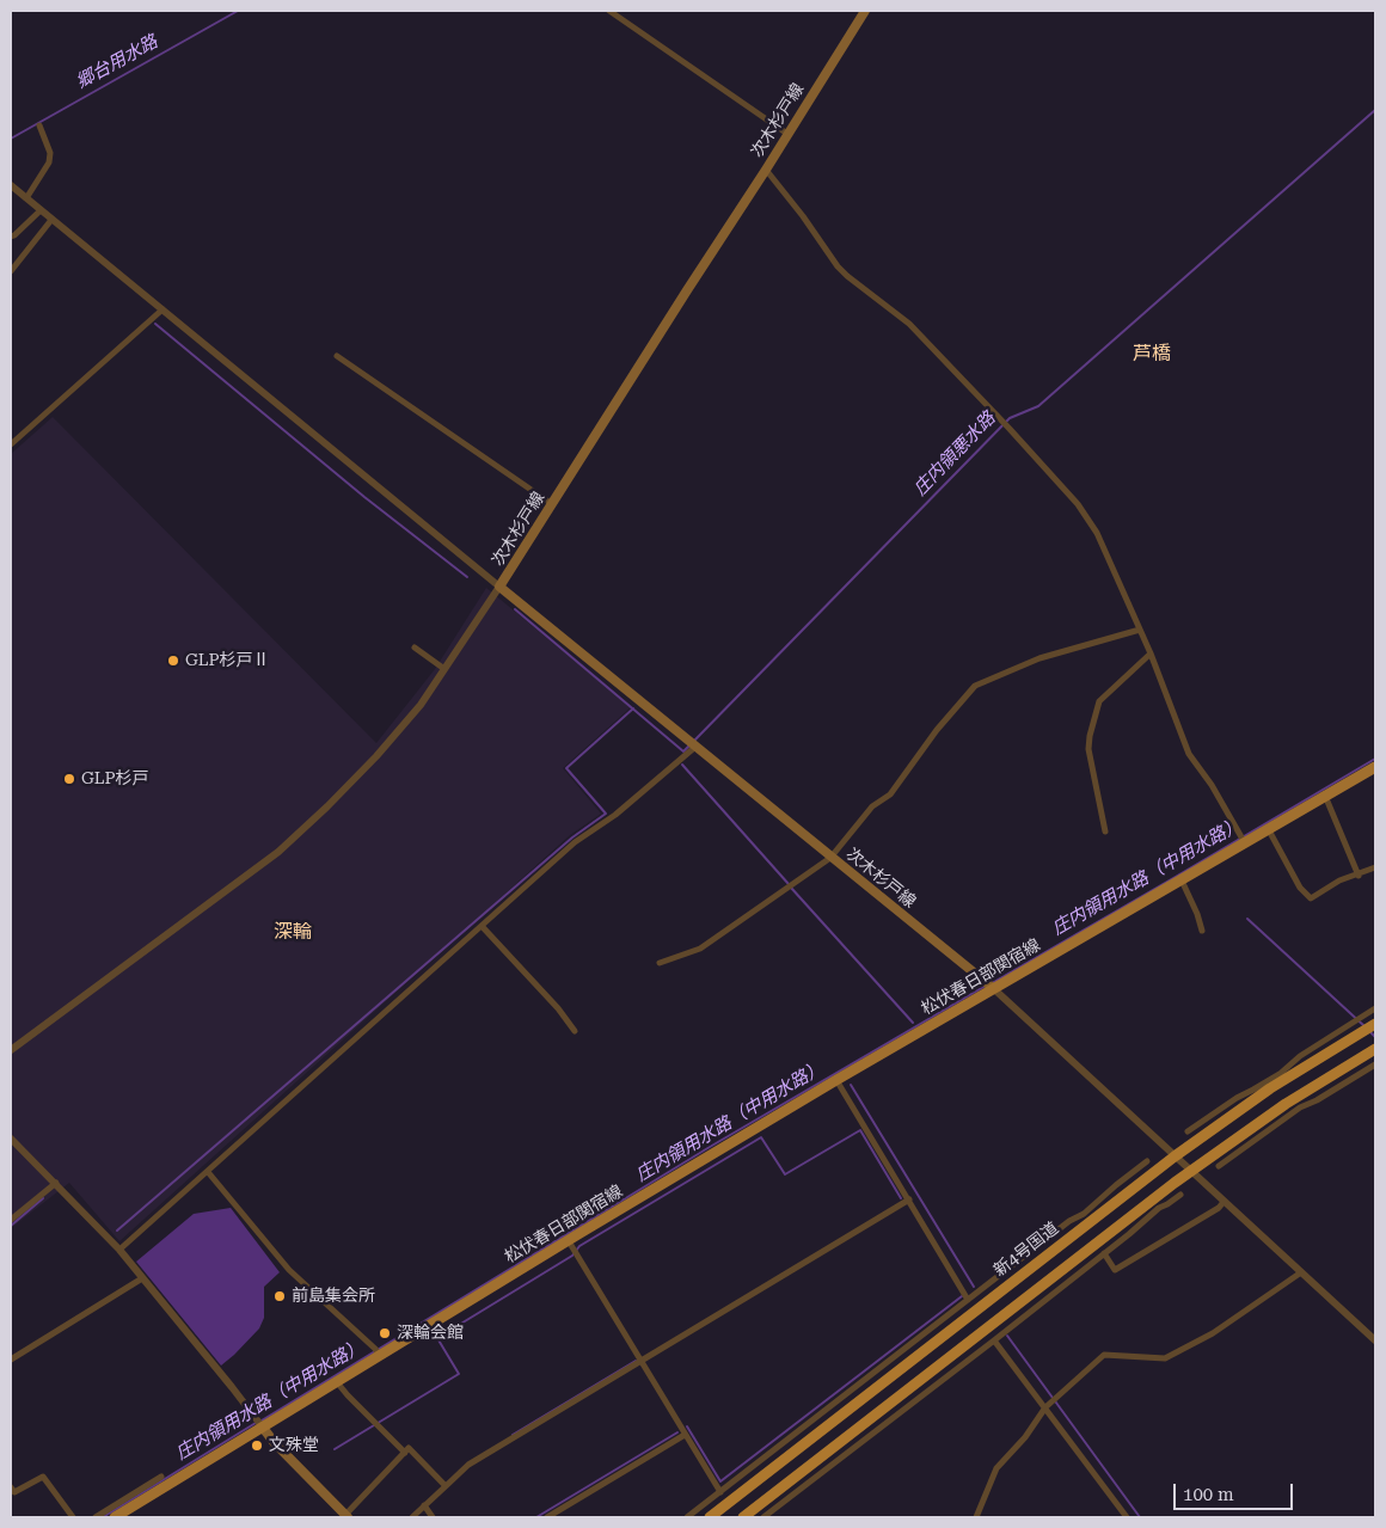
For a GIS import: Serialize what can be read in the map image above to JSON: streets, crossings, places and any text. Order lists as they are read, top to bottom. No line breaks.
{"streets":{"highway":["新4号国道"],"main road":["次木杉戸線","松伏春日部関宿線"]},"crossings":[["次木杉戸線","松伏春日部関宿線"]],"districts":["芦橋","深輪"],"water":["郷台用水路","庄内領悪水路","庄内領用水路（中用水路）"],"places":["GLP杉戸Ⅱ","GLP杉戸","前島集会所","深輪会館","文殊堂"],"scale_bar":"100 m"}
